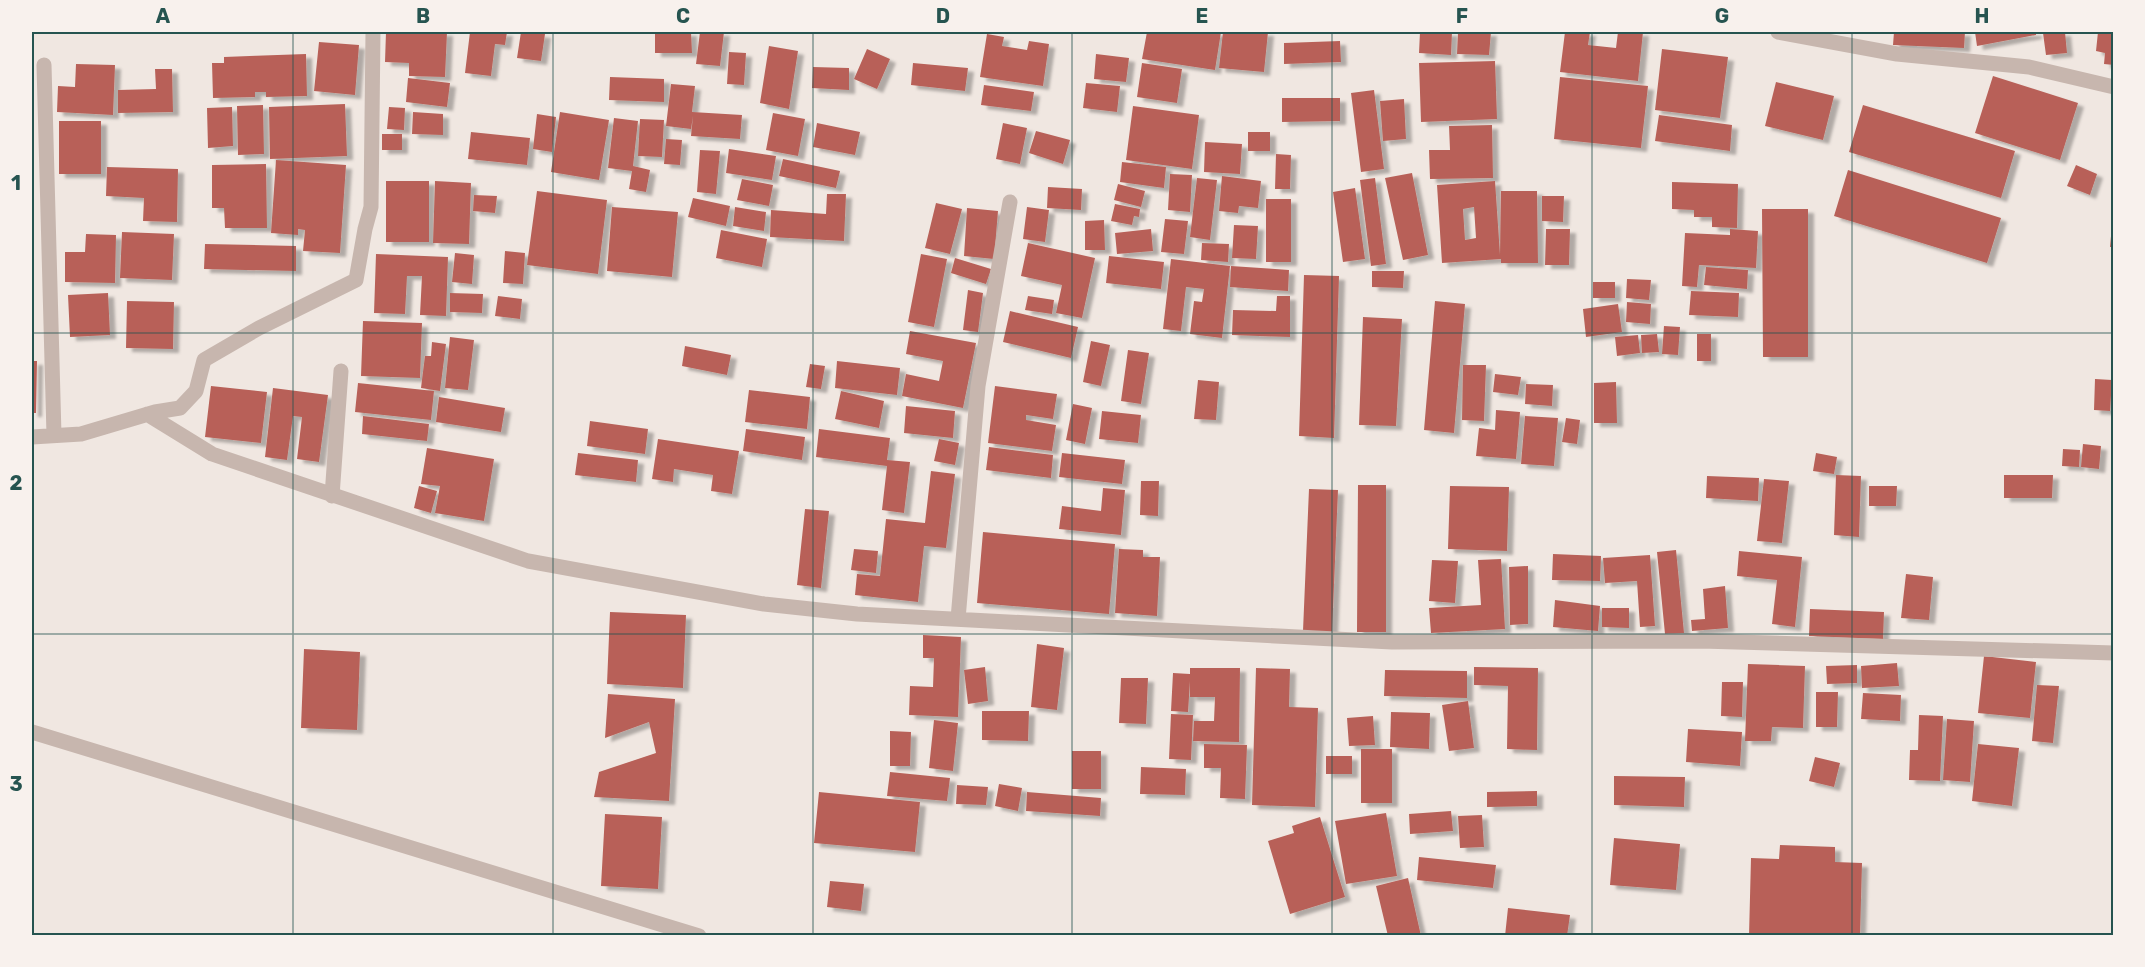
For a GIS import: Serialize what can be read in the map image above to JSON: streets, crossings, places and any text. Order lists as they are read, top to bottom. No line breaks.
{"grid":{"columns":["A","B","C","D","E","F","G","H"],"rows":["1","2","3"]}}
